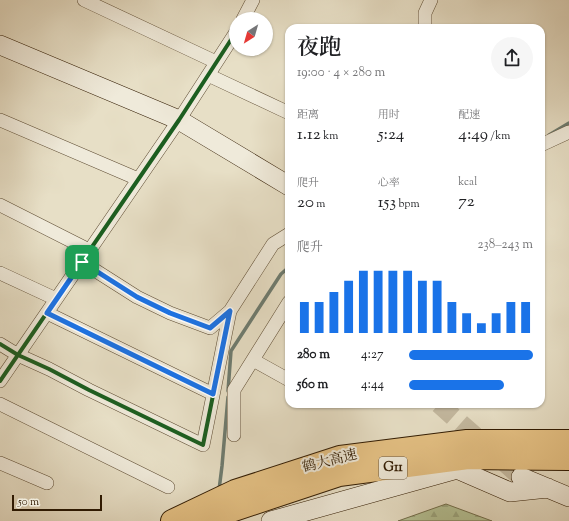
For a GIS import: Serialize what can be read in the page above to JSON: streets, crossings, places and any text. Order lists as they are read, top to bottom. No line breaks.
{"streets":{"highway":["鹤大高速","G11"]},"scale_bar":"50 m","north":"bottom left","page":{"heading":["夜跑","19:00 · 4 × 280 m"],"stats":[["距离","1.12 km"],["用时","5:24"],["配速","4:49 /km"],["爬升","20 m"],["心率","153 bpm"],["kcal","72"]],"chart":["爬升","238–243 m"],"list":[{"name":"280 m","note":"4:27"},{"name":"560 m","note":"4:44"}],"scale":"50 m"}}
